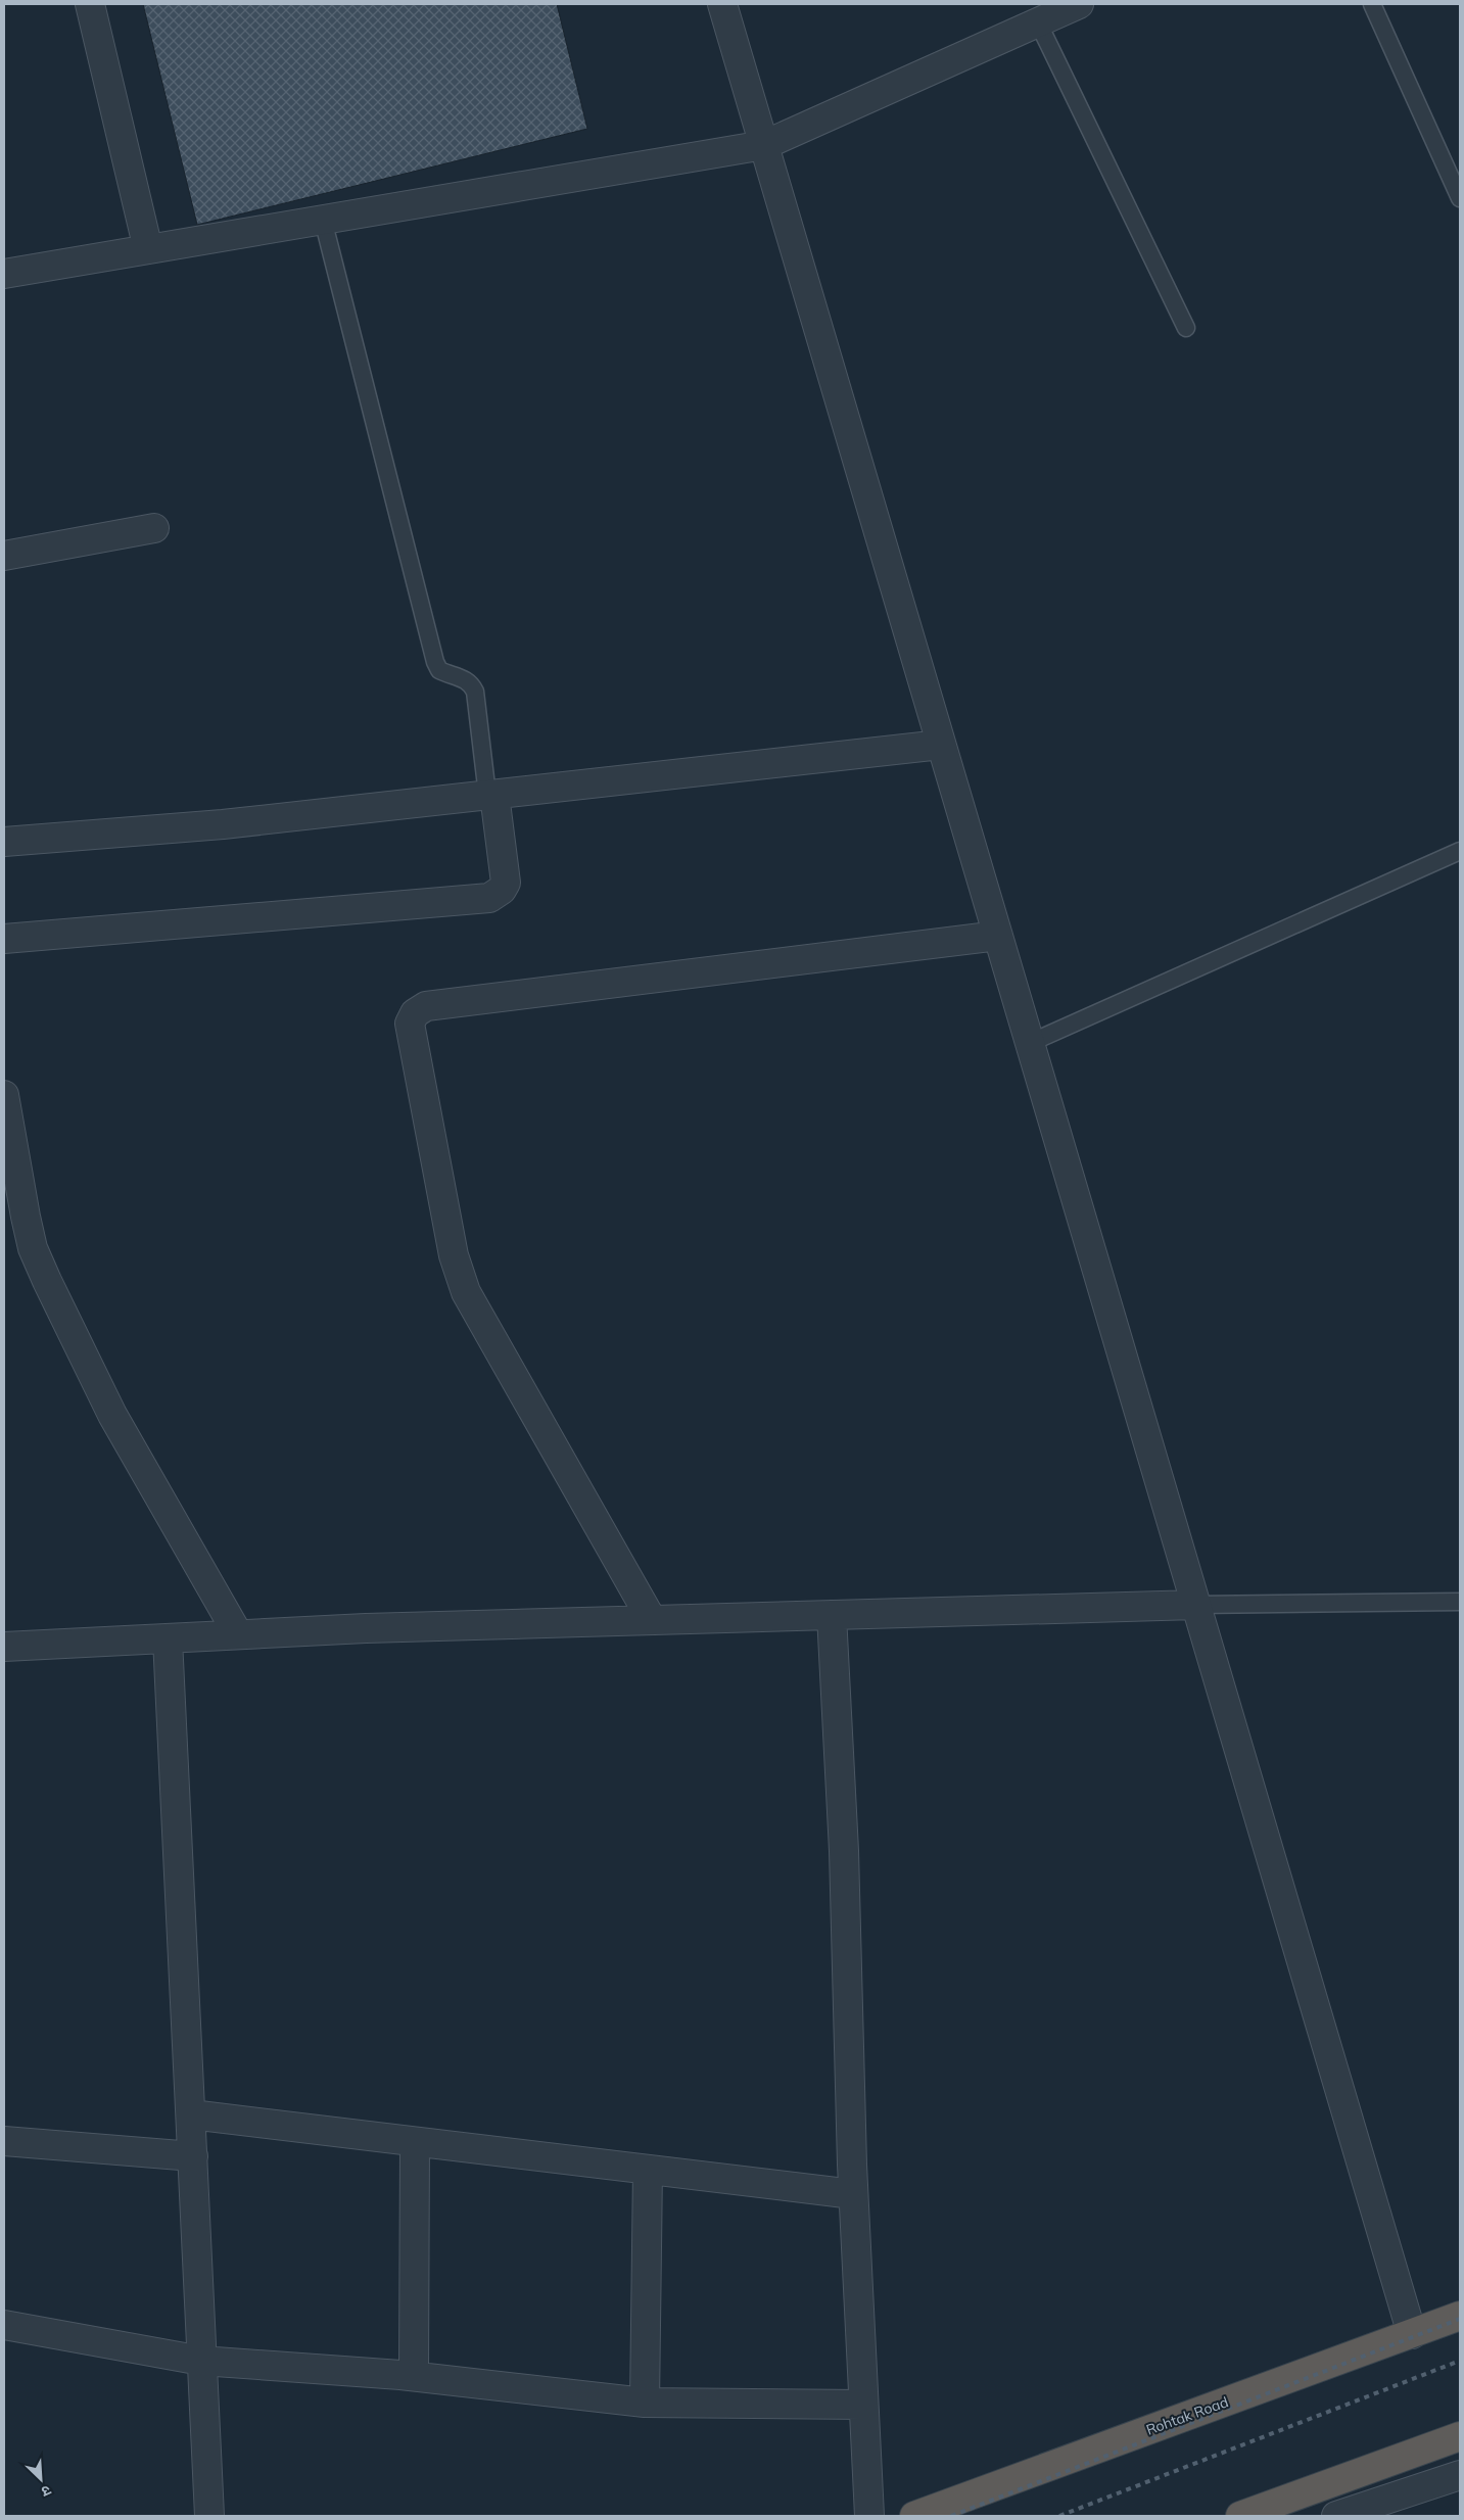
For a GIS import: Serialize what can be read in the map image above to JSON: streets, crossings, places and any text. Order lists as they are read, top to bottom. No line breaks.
{"streets":{"highway":["Rohtak Road"]},"north":"bottom right"}
